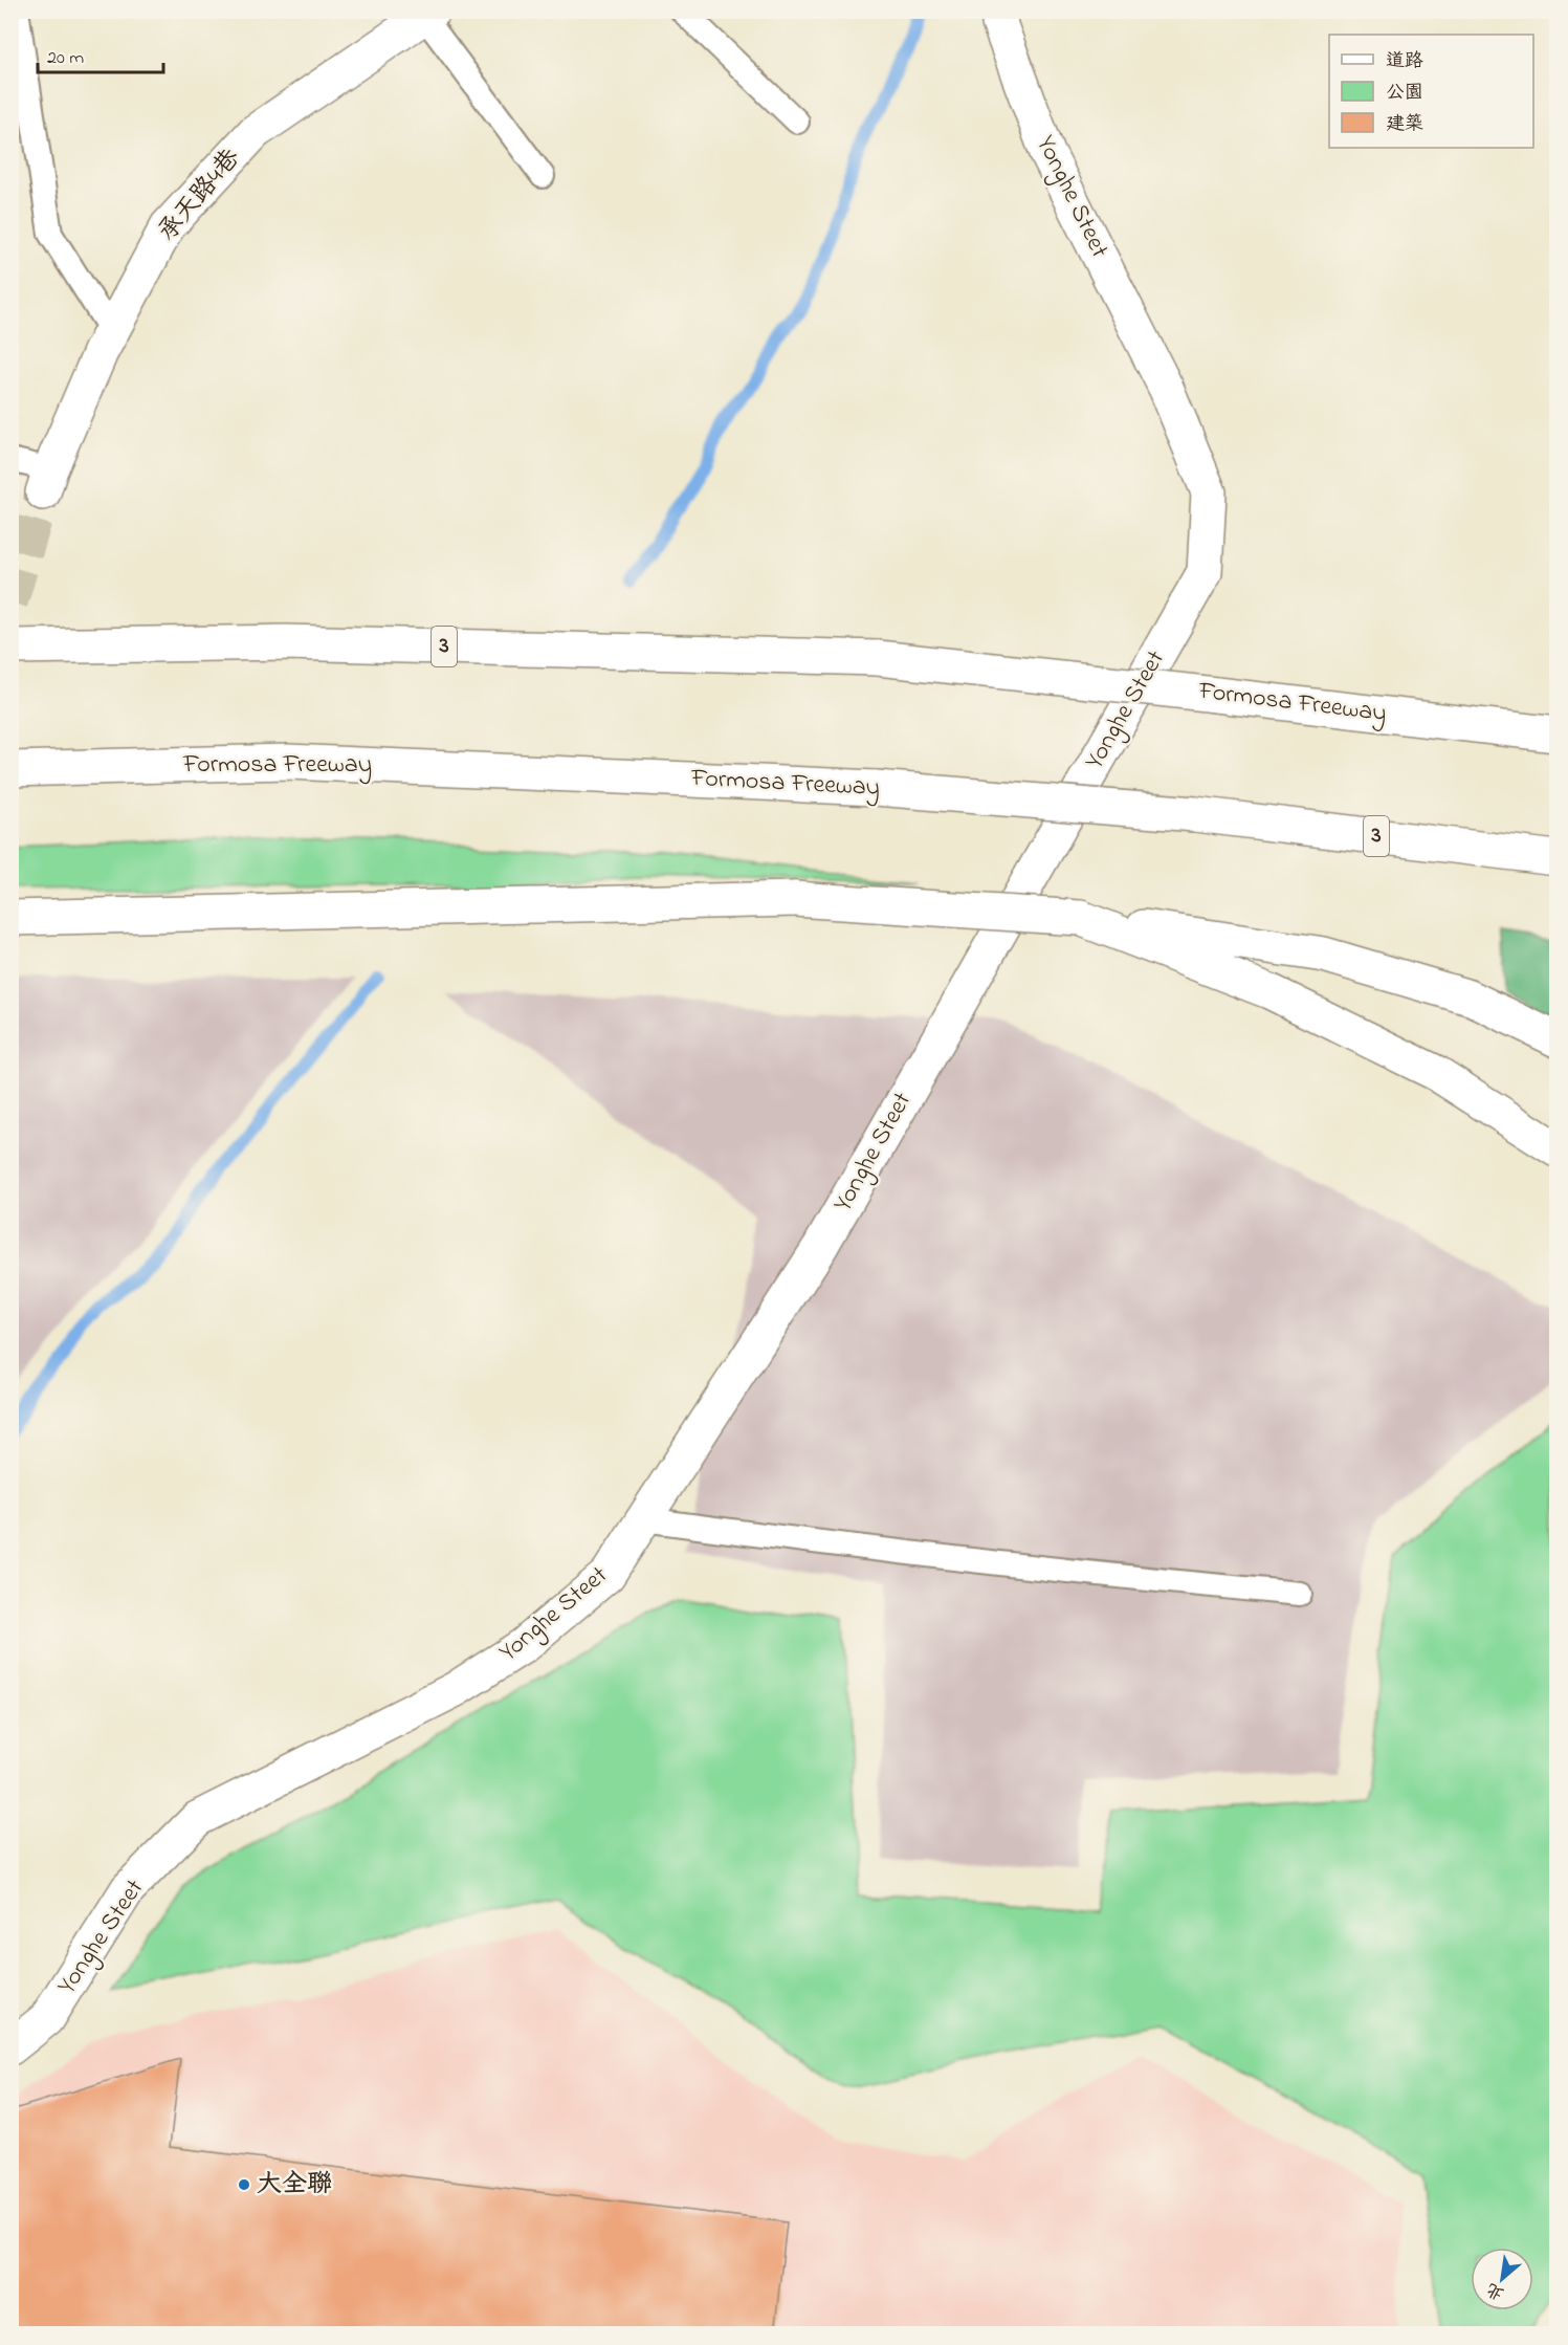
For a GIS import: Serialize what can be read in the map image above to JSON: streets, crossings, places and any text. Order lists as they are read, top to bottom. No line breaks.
{"streets":{"main road":["承天路4巷","Yonghe Steet","3","Formosa Freeway"]},"places":["大全聯"],"legend":["道路","公園","建築"],"scale_bar":"20 m","north":"bottom left"}
